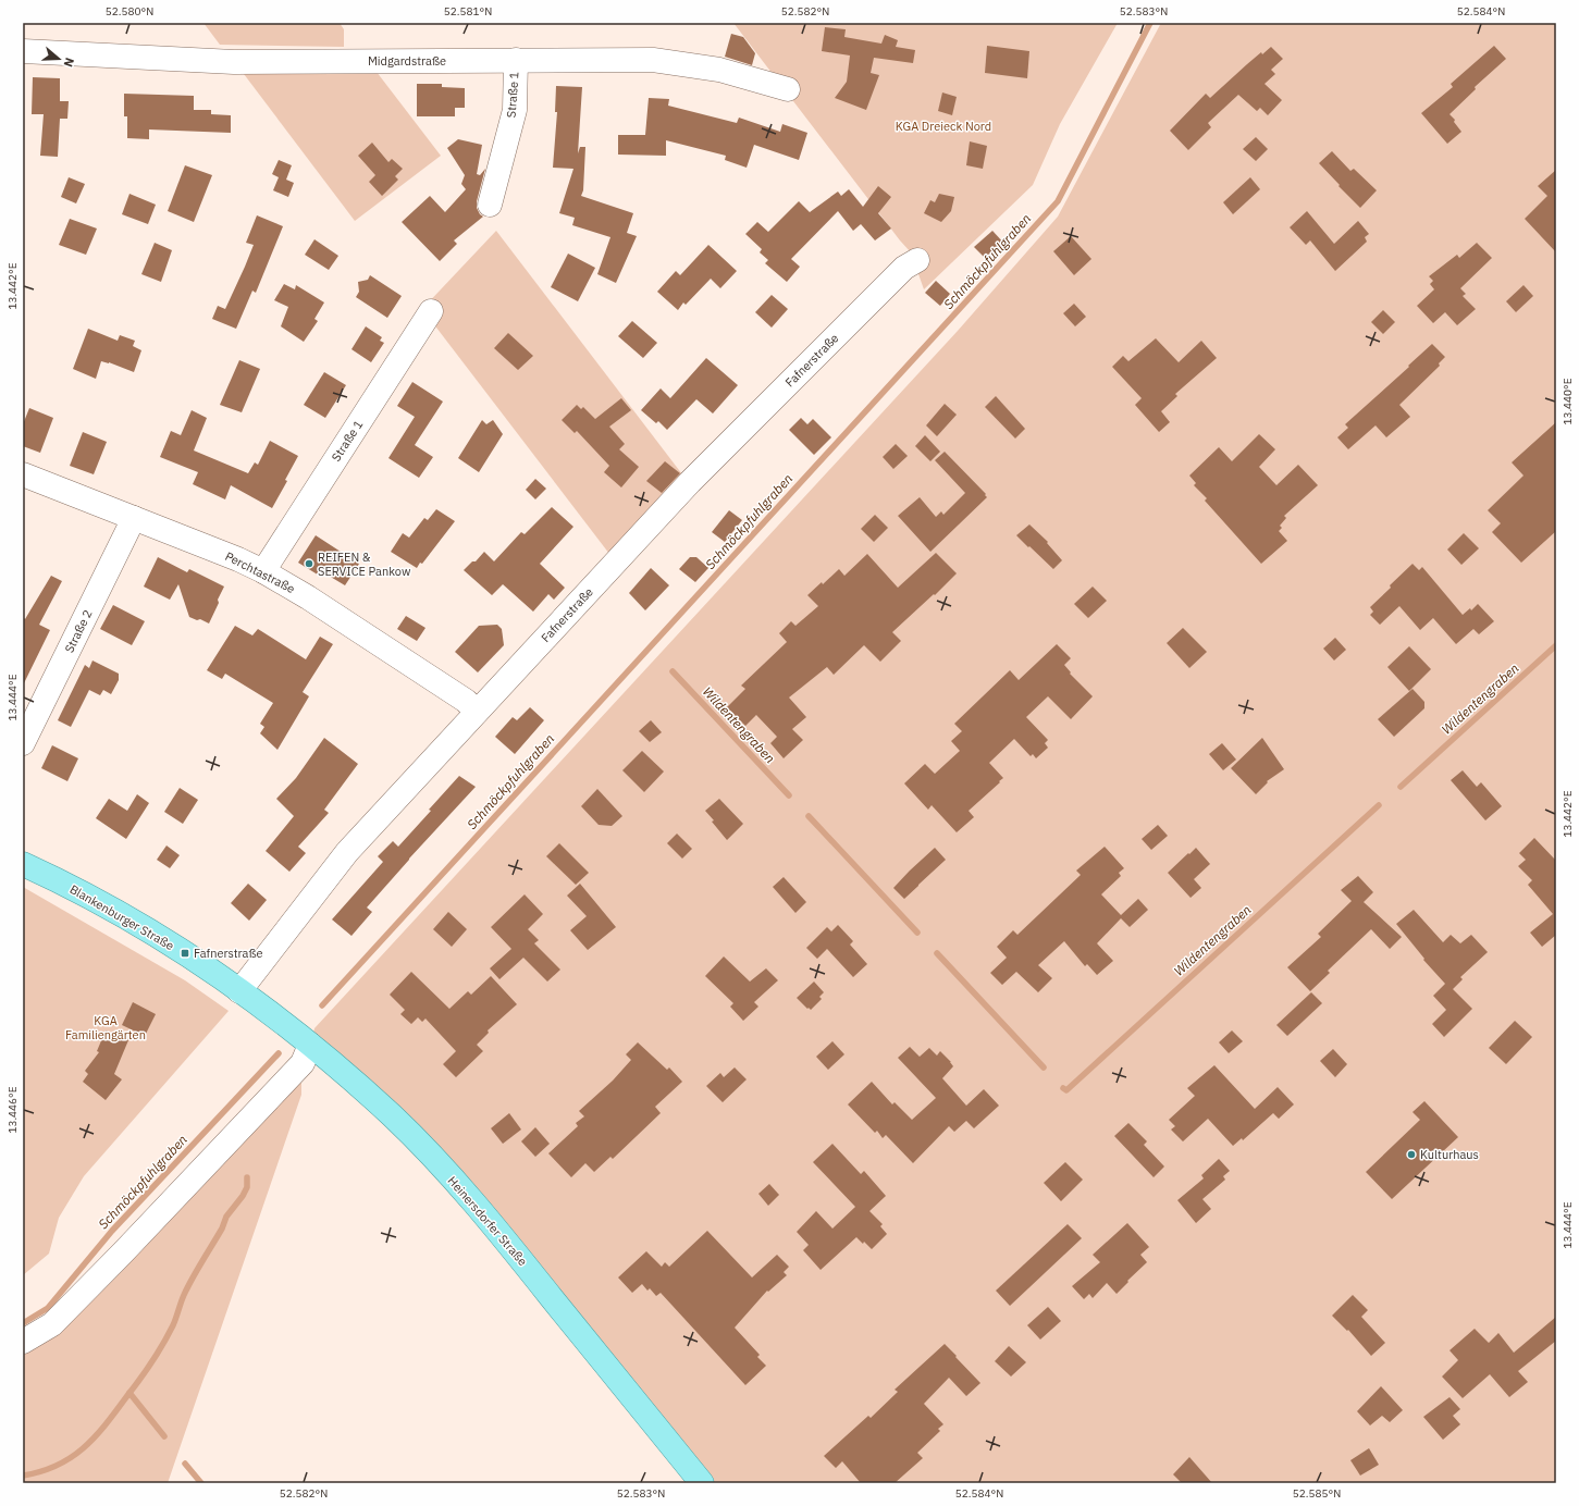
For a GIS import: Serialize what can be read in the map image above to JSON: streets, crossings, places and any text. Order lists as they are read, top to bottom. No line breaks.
{"streets":{"main road":["Blankenburger Straße","Heinersdorfer Straße"],"street":["Midgardstraße","Straße 1","Fafnerstraße","Perchtastraße","Straße 2"]},"crossings":[["Midgardstraße","Straße 1"],["Straße 1","Perchtastraße"],["Fafnerstraße","Perchtastraße"],["Fafnerstraße","Blankenburger Straße"],["Fafnerstraße","Heinersdorfer Straße"],["Perchtastraße","Straße 2"],["Blankenburger Straße","Heinersdorfer Straße"]],"water":["Schmöckpfuhlgraben","Wildentengraben"],"parks":["KGA Dreieck Nord","KGA Familiengärten"],"places":{"other":["REIFEN & SERVICE Pankow","Kulturhaus"],"transit":["Fafnerstraße"]},"north":"right","coordinates":["52.580°N","52.581°N","52.582°N","52.583°N","52.584°N","13.442°E","13.440°E","13.444°E","13.446°E","52.585°N"]}
